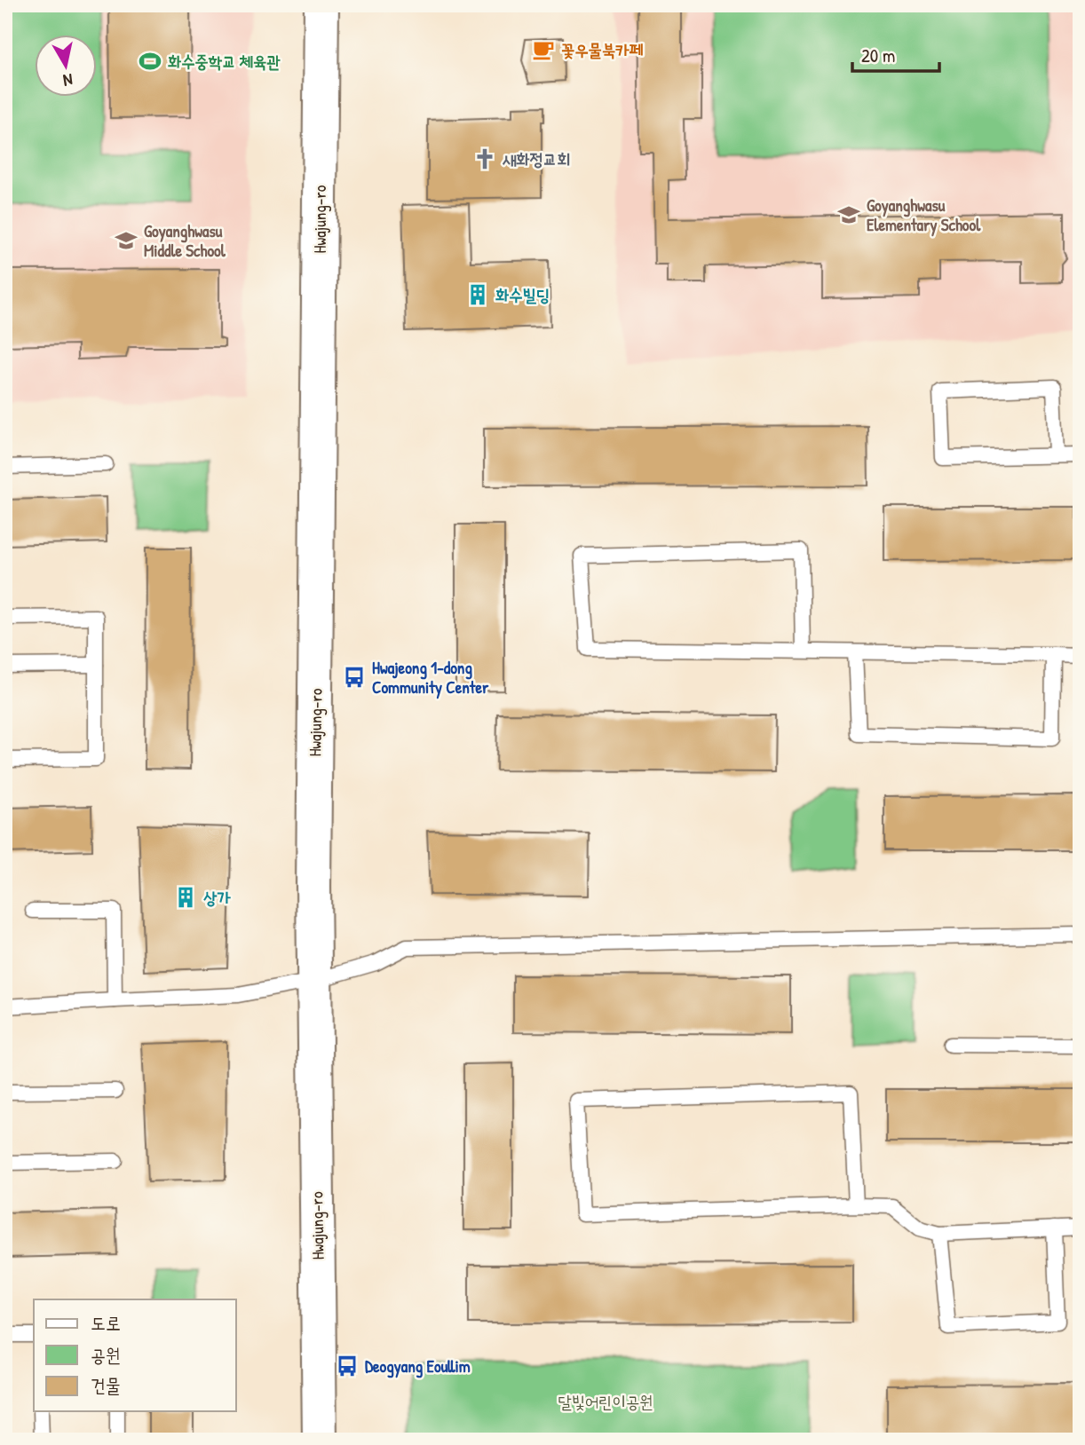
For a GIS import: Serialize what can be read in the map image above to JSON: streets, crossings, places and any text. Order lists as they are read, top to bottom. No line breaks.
{"streets":{"main road":["Hwajung-ro"]},"parks":["달빛어린이공원"],"places":{"cafe":["꽃우물북카페"],"sports":["화수중학교 체육관"],"church":["새화정교회"],"school or university":["Goyanghwasu Elementary School","Goyanghwasu Middle School"],"building":["화수빌딩","상가"],"bus stop":["Hwajeong 1-dong Community Center","Deogyang Eoullim"]},"legend":["도로","공원","건물"],"scale_bar":"20 m","north":"bottom"}
